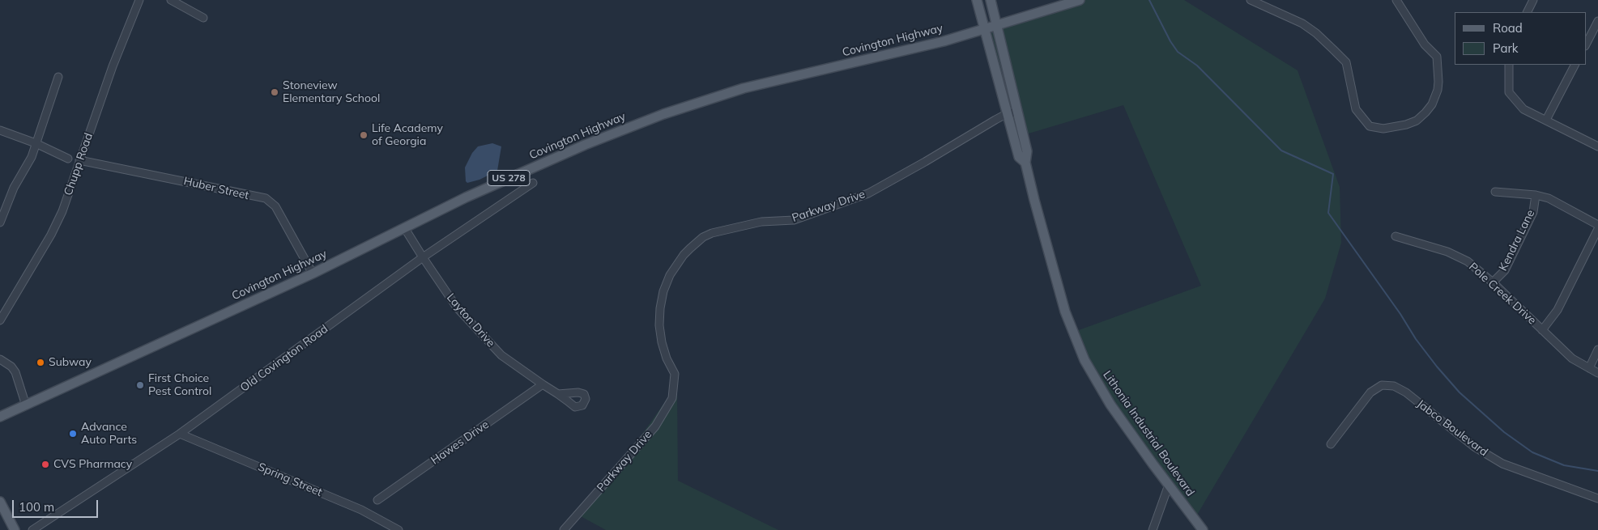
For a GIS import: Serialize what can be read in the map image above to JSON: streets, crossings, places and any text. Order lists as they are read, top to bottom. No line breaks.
{"streets":{"main road":["Covington Highway","US 278","Lithonia Industrial Boulevard"],"street":["Chupp Road","Huber Street","Parkway Drive","Kendra Lane","Pole Creek Drive","Layton Drive","Old Covington Road","Jabco Boulevard","Hawes Drive","Spring Street"]},"crossings":[["Covington Highway","Huber Street"],["Covington Highway","Layton Drive"],["Covington Highway","Lithonia Industrial Boulevard"],["Chupp Road","Huber Street"],["Parkway Drive","Lithonia Industrial Boulevard"],["Kendra Lane","Pole Creek Drive"],["Layton Drive","Old Covington Road"],["Layton Drive","Hawes Drive"],["Old Covington Road","Spring Street"]],"places":["Stoneview Elementary School","Life Academy of Georgia","Subway","First Choice Pest Control","Advance Auto Parts","CVS Pharmacy"],"legend":["Road","Park"],"scale_bar":"100 m"}
